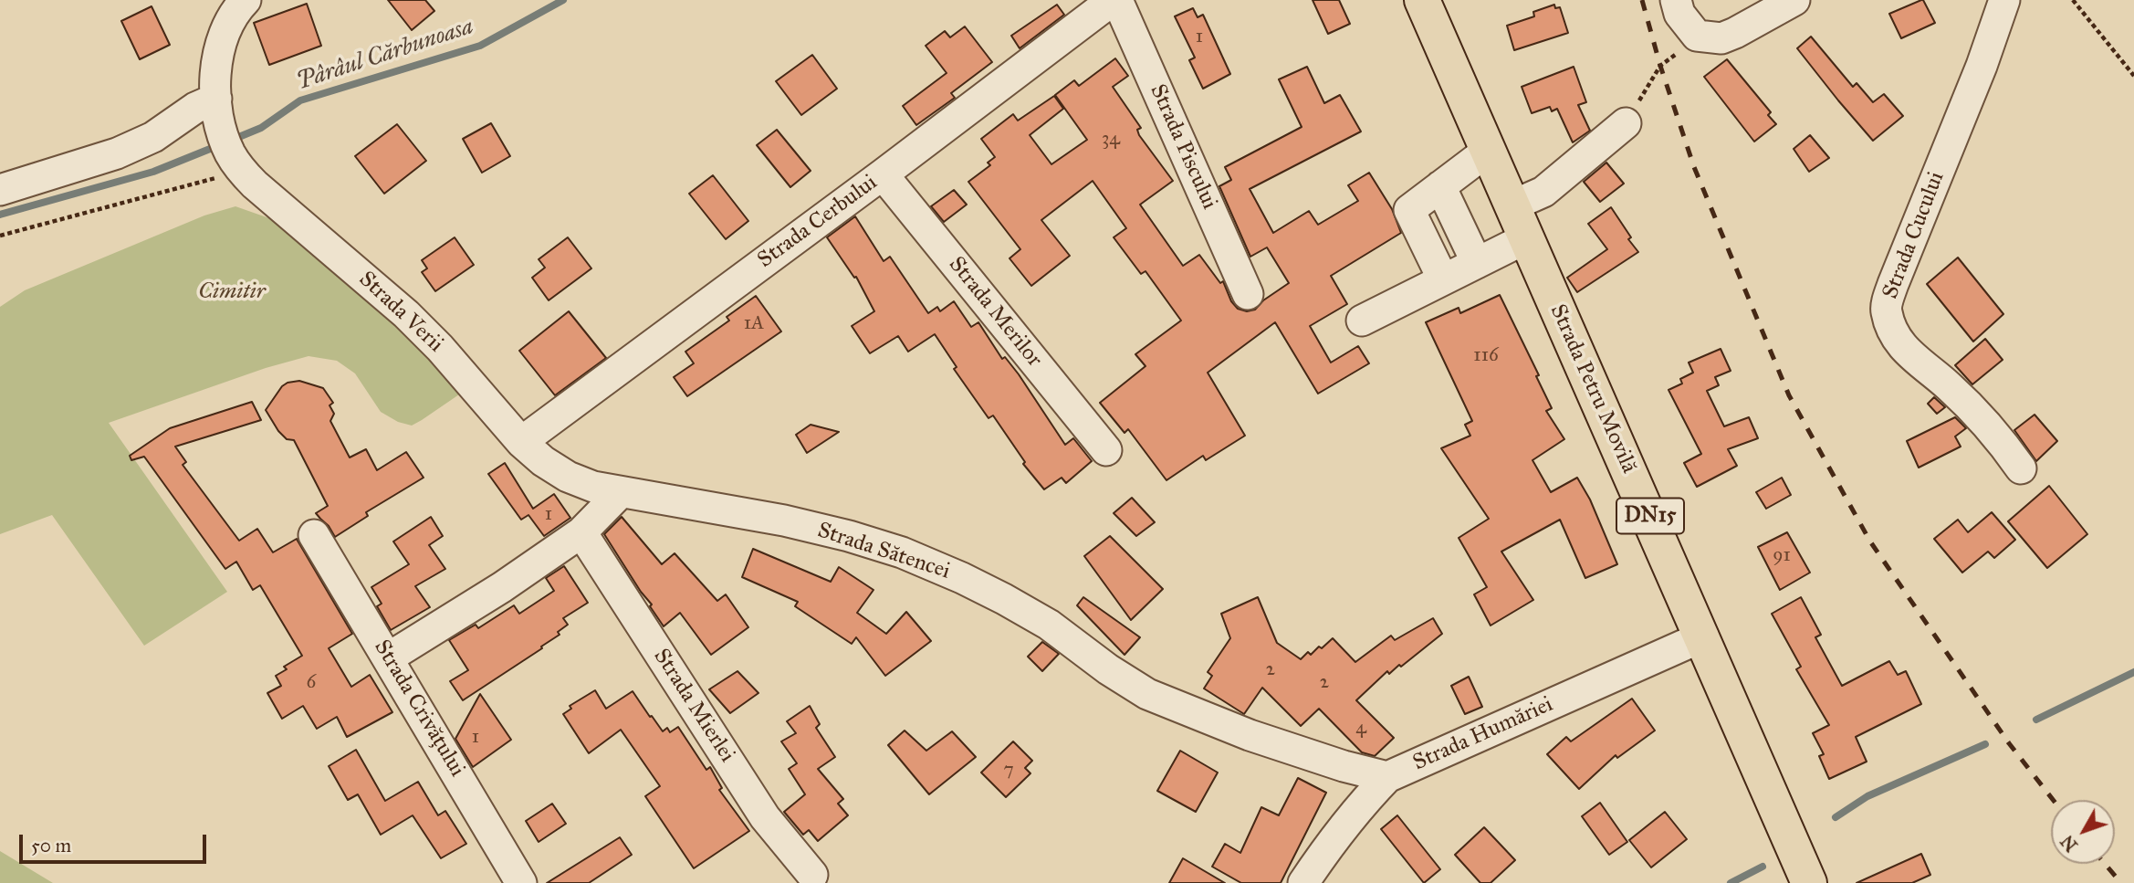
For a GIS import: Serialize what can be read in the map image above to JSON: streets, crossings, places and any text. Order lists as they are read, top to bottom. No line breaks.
{"streets":{"main road":["Strada Petru Movilă","DN15"],"street":["Strada Piscului","Strada Cerbului","Strada Cucului","Strada Verii","Strada Merilor","Strada Sătencei","Strada Mierlei","Strada Crivățului","Strada Humăriei"]},"crossings":[["Strada Piscului","Strada Cerbului"],["Strada Cerbului","Strada Verii"],["Strada Cerbului","Strada Merilor"],["Strada Verii","Strada Sătencei"],["Strada Petru Movilă","Strada Humăriei"],["Strada Sătencei","Strada Humăriei"]],"water":["Pârâul Cărbunoasa"],"parks":["Cimitir"],"house_numbers":["1","34","1A","116","1","91","2","6","2","4","1","7"],"scale_bar":"50 m","north":"bottom left"}
